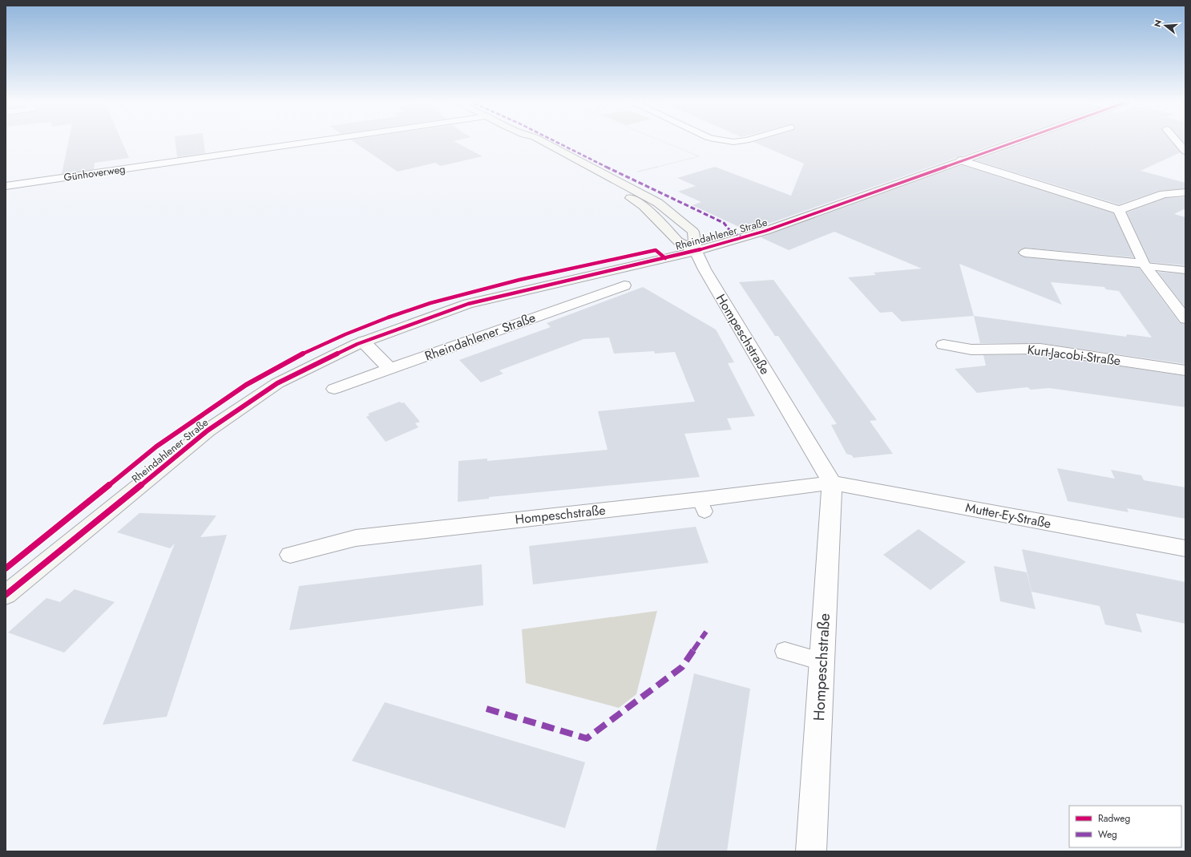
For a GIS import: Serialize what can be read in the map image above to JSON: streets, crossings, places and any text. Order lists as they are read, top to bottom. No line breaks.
{"streets":{"main road":["Rheindahlener Straße"],"street":["Günhoverweg","Hompeschstraße","Kurt-Jacobi-Straße","Mutter-Ey-Straße"]},"crossings":[["Rheindahlener Straße","Hompeschstraße"],["Hompeschstraße","Mutter-Ey-Straße"]],"legend":["Radweg","Weg"],"north":"left"}
